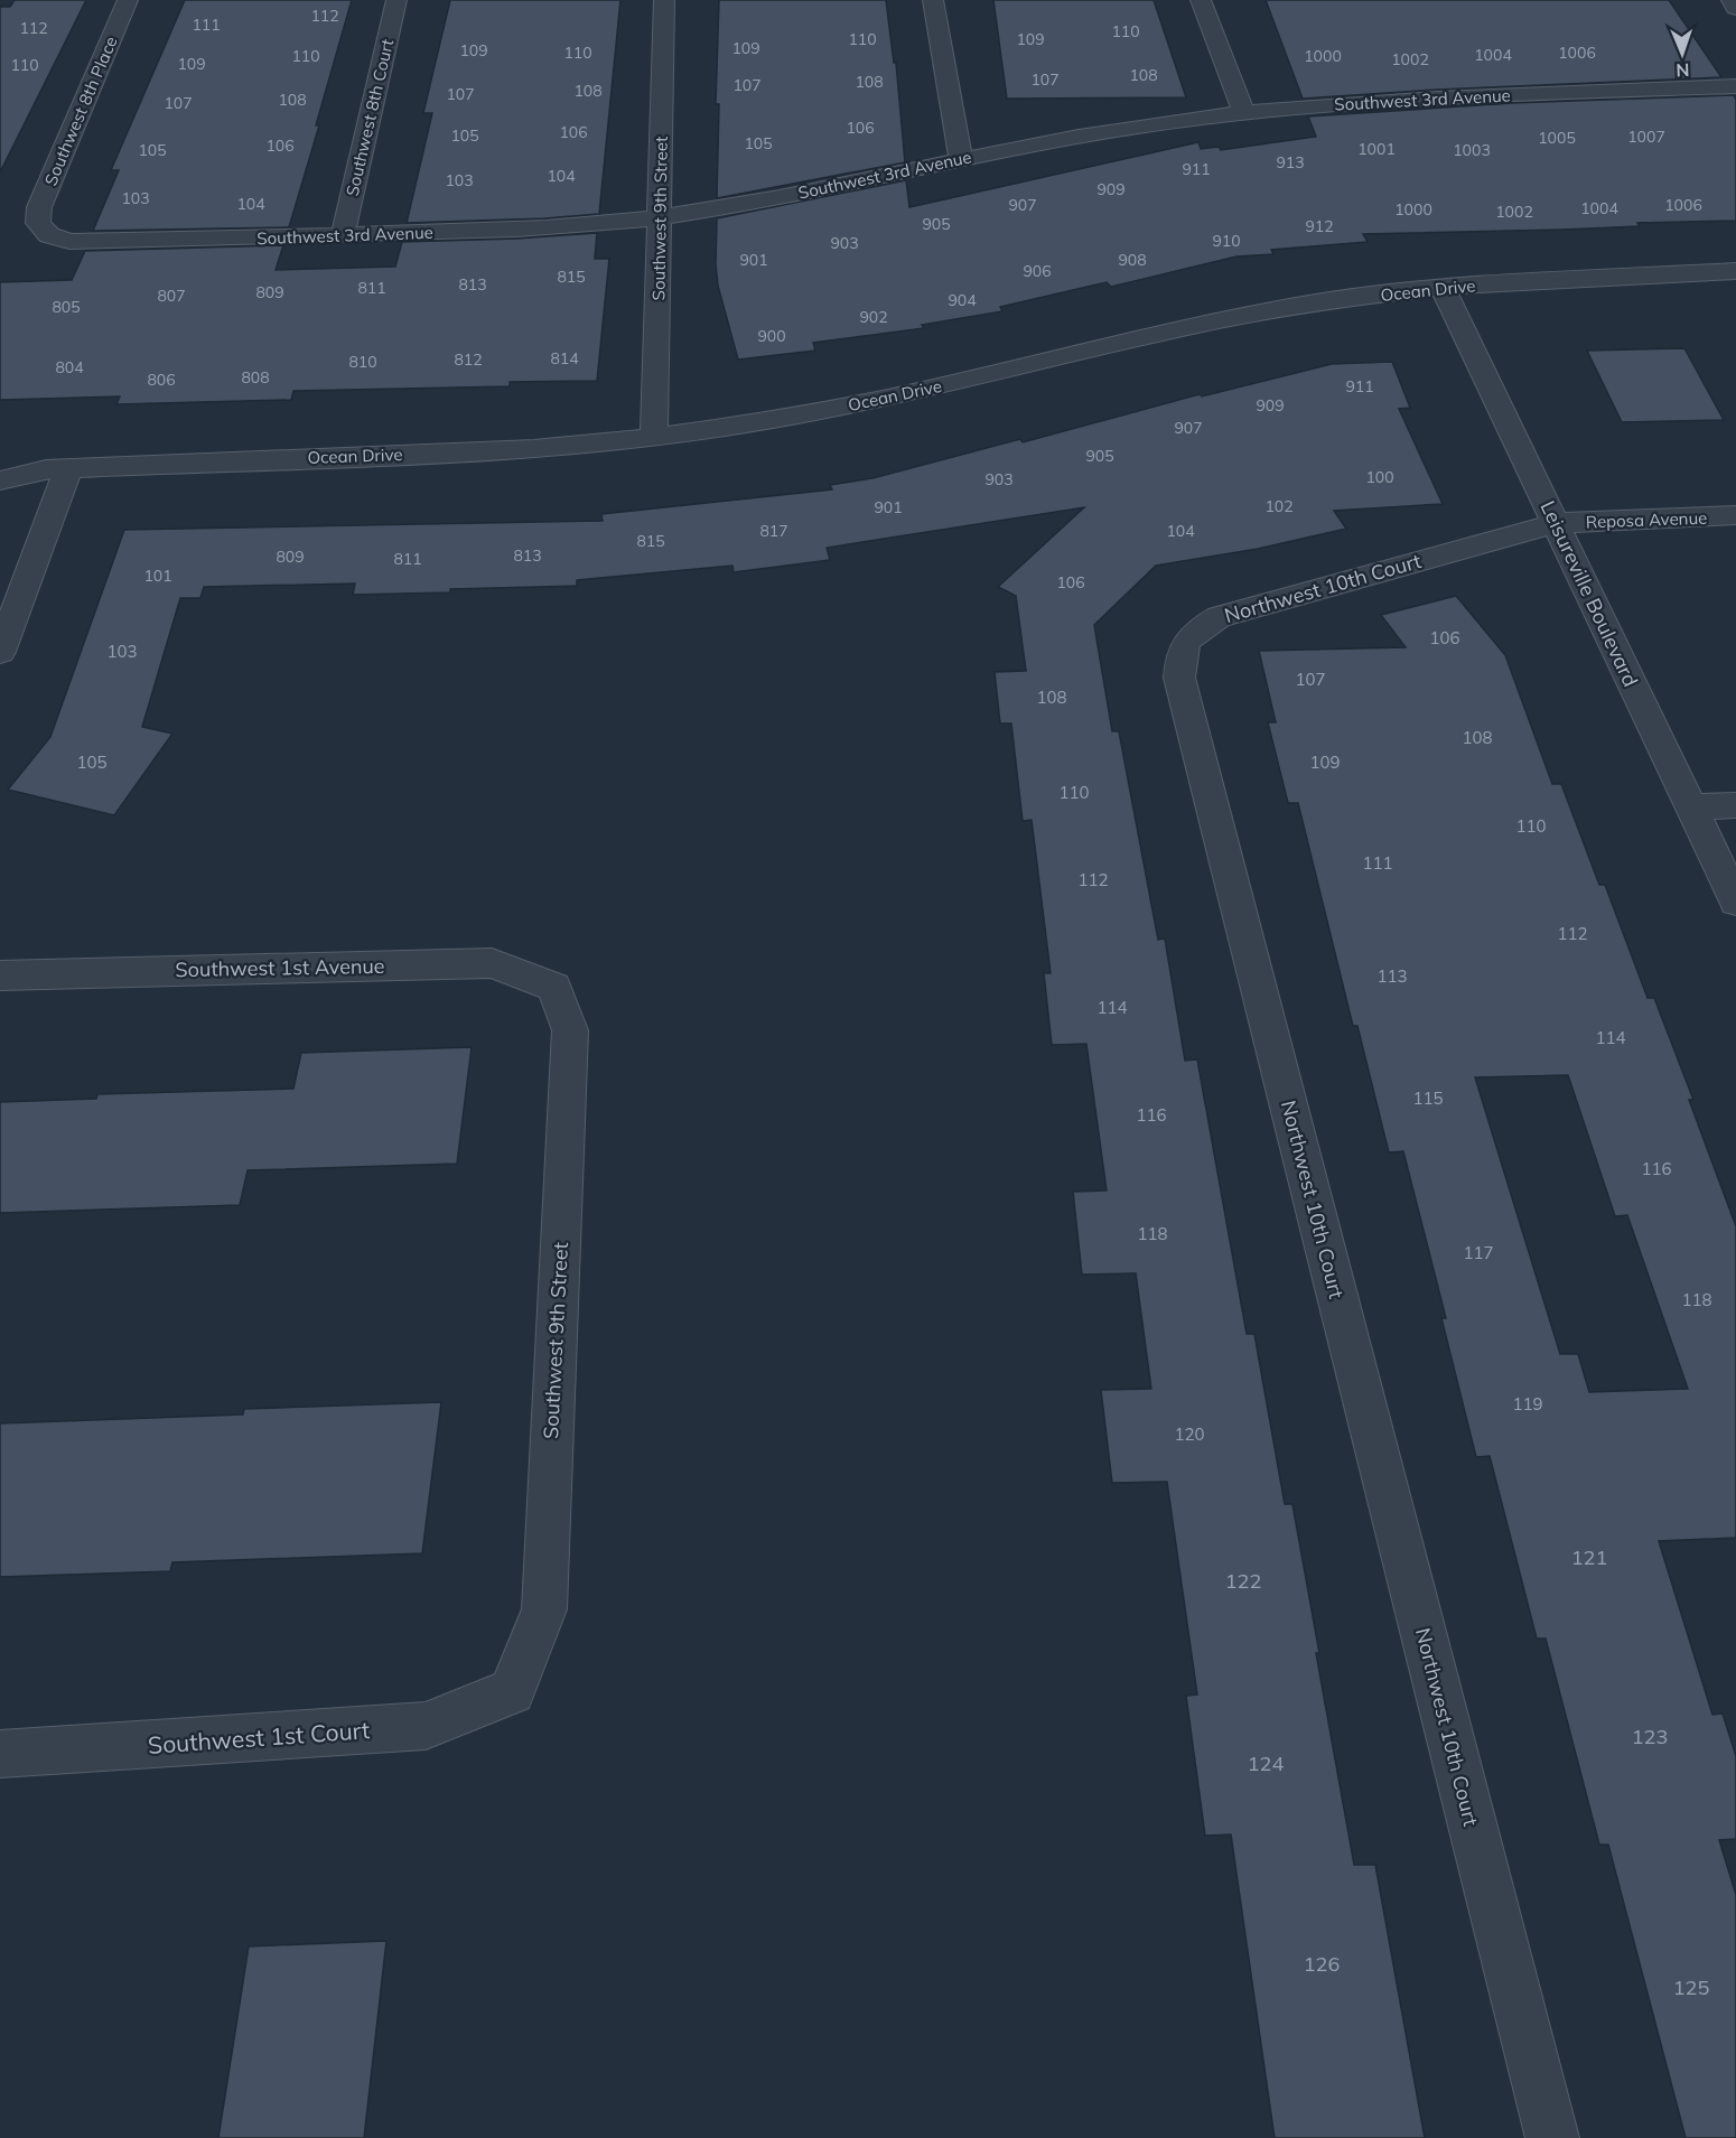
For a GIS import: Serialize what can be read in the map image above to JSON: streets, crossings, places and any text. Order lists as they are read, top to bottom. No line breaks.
{"streets":{"street":["Southwest 3rd Avenue","Southwest 8th Place","Southwest 8th Court","Southwest 9th Street","Ocean Drive","Reposa Avenue","Northwest 10th Court","Leisureville Boulevard","Southwest 1st Avenue","Southwest 1st Court"]},"crossings":[["Southwest 3rd Avenue","Southwest 8th Place"],["Southwest 3rd Avenue","Southwest 8th Court"],["Southwest 3rd Avenue","Southwest 9th Street"],["Southwest 9th Street","Ocean Drive"],["Southwest 9th Street","Southwest 1st Avenue"],["Southwest 9th Street","Southwest 1st Court"],["Ocean Drive","Leisureville Boulevard"],["Reposa Avenue","Northwest 10th Court"],["Reposa Avenue","Leisureville Boulevard"],["Northwest 10th Court","Leisureville Boulevard"]],"house_numbers":["112","111","112","110","110","109","109","109","110","1006","1004","110","1000","1002","109","110","108","107","108","107","108","107","108","107","106","106","105","1007","1005","105","106","1001","105","1003","913","911","104","103","909","103","104","907","1006","1004","1000","1002","905","912","910","903","901","908","906","815","813","811","809","807","904","805","902","900","814","812","810","804","808","806","911","909","907","905","100","903","102","901","817","104","815","813","809","811","101","106","106","103","107","108","108","105","109","110","110","111","112","112","113","114","114","115","116","116","118","117","118","119","120","121","122","123","124","126","125"],"north":"bottom"}
